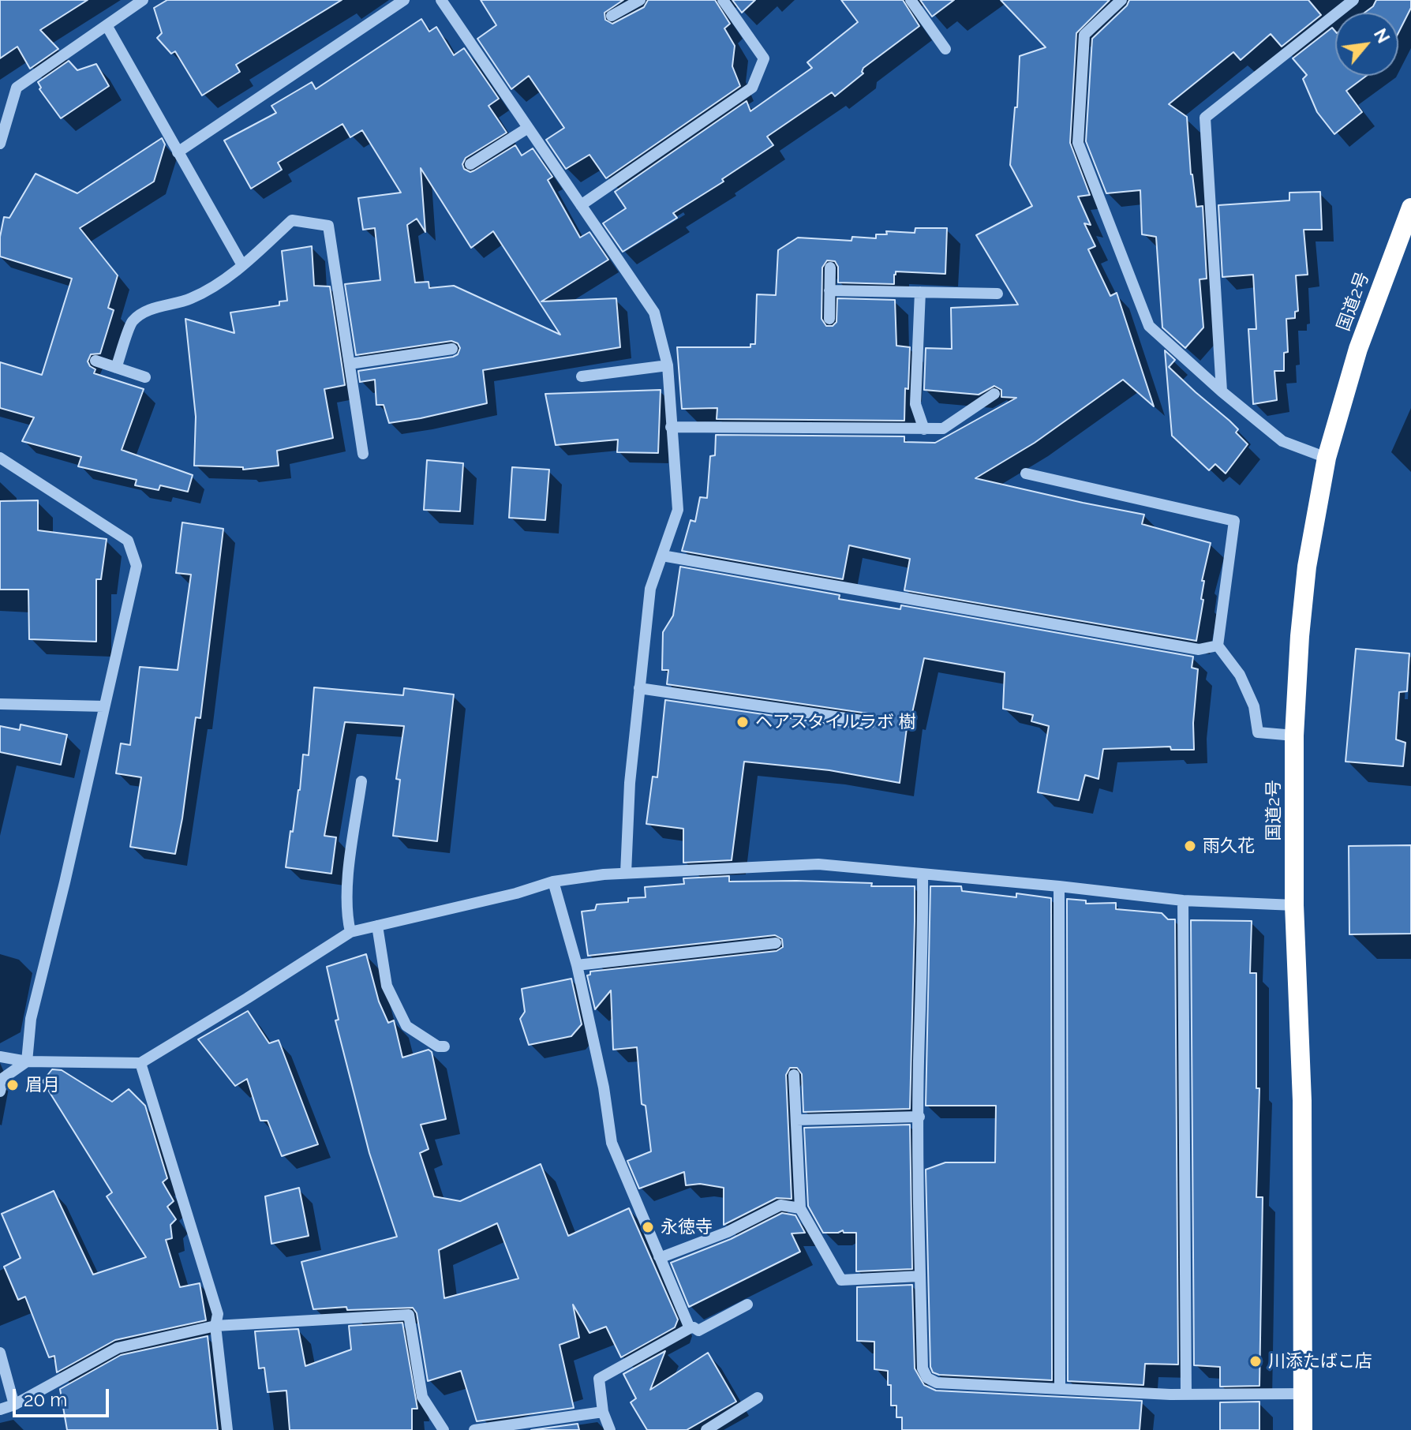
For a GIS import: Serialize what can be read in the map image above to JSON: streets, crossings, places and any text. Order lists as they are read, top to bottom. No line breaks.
{"streets":{"highway":["国道2号"]},"places":["ヘアスタイルラボ 樹","雨久花","眉月","永徳寺","川添たばこ店"],"scale_bar":"20 m","north":"top right"}
